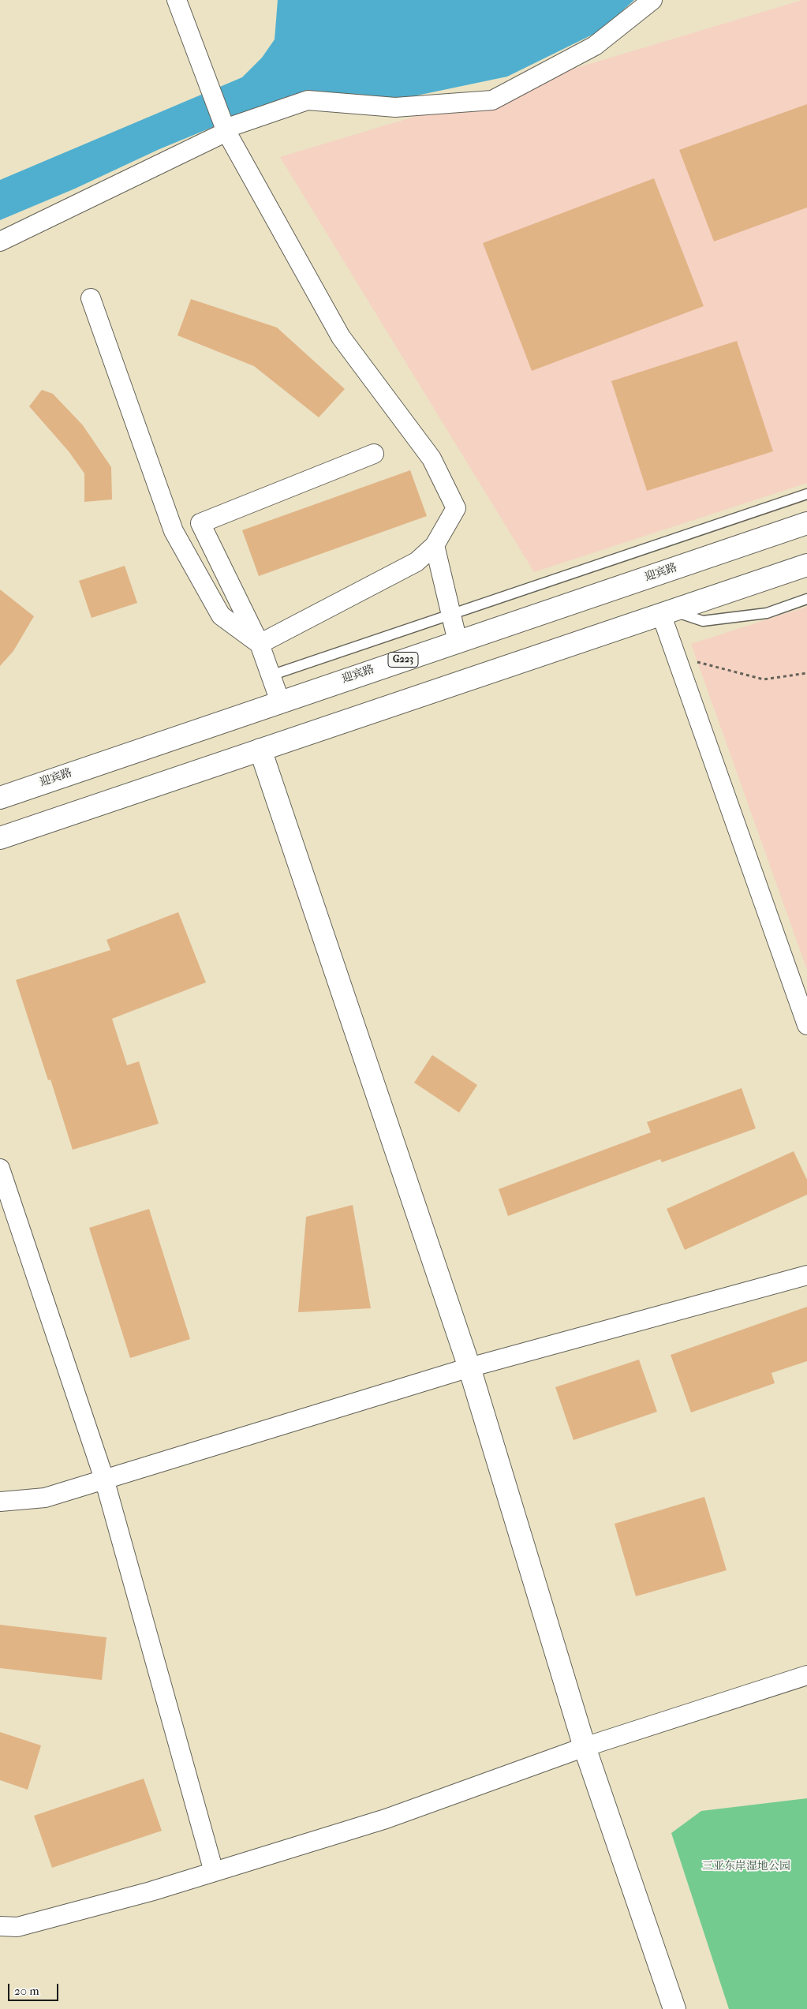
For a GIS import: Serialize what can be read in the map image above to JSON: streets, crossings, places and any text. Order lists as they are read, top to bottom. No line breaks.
{"streets":{"main road":["迎宾路","G223"]},"parks":["三亚东岸湿地公园"],"scale_bar":"20 m"}
